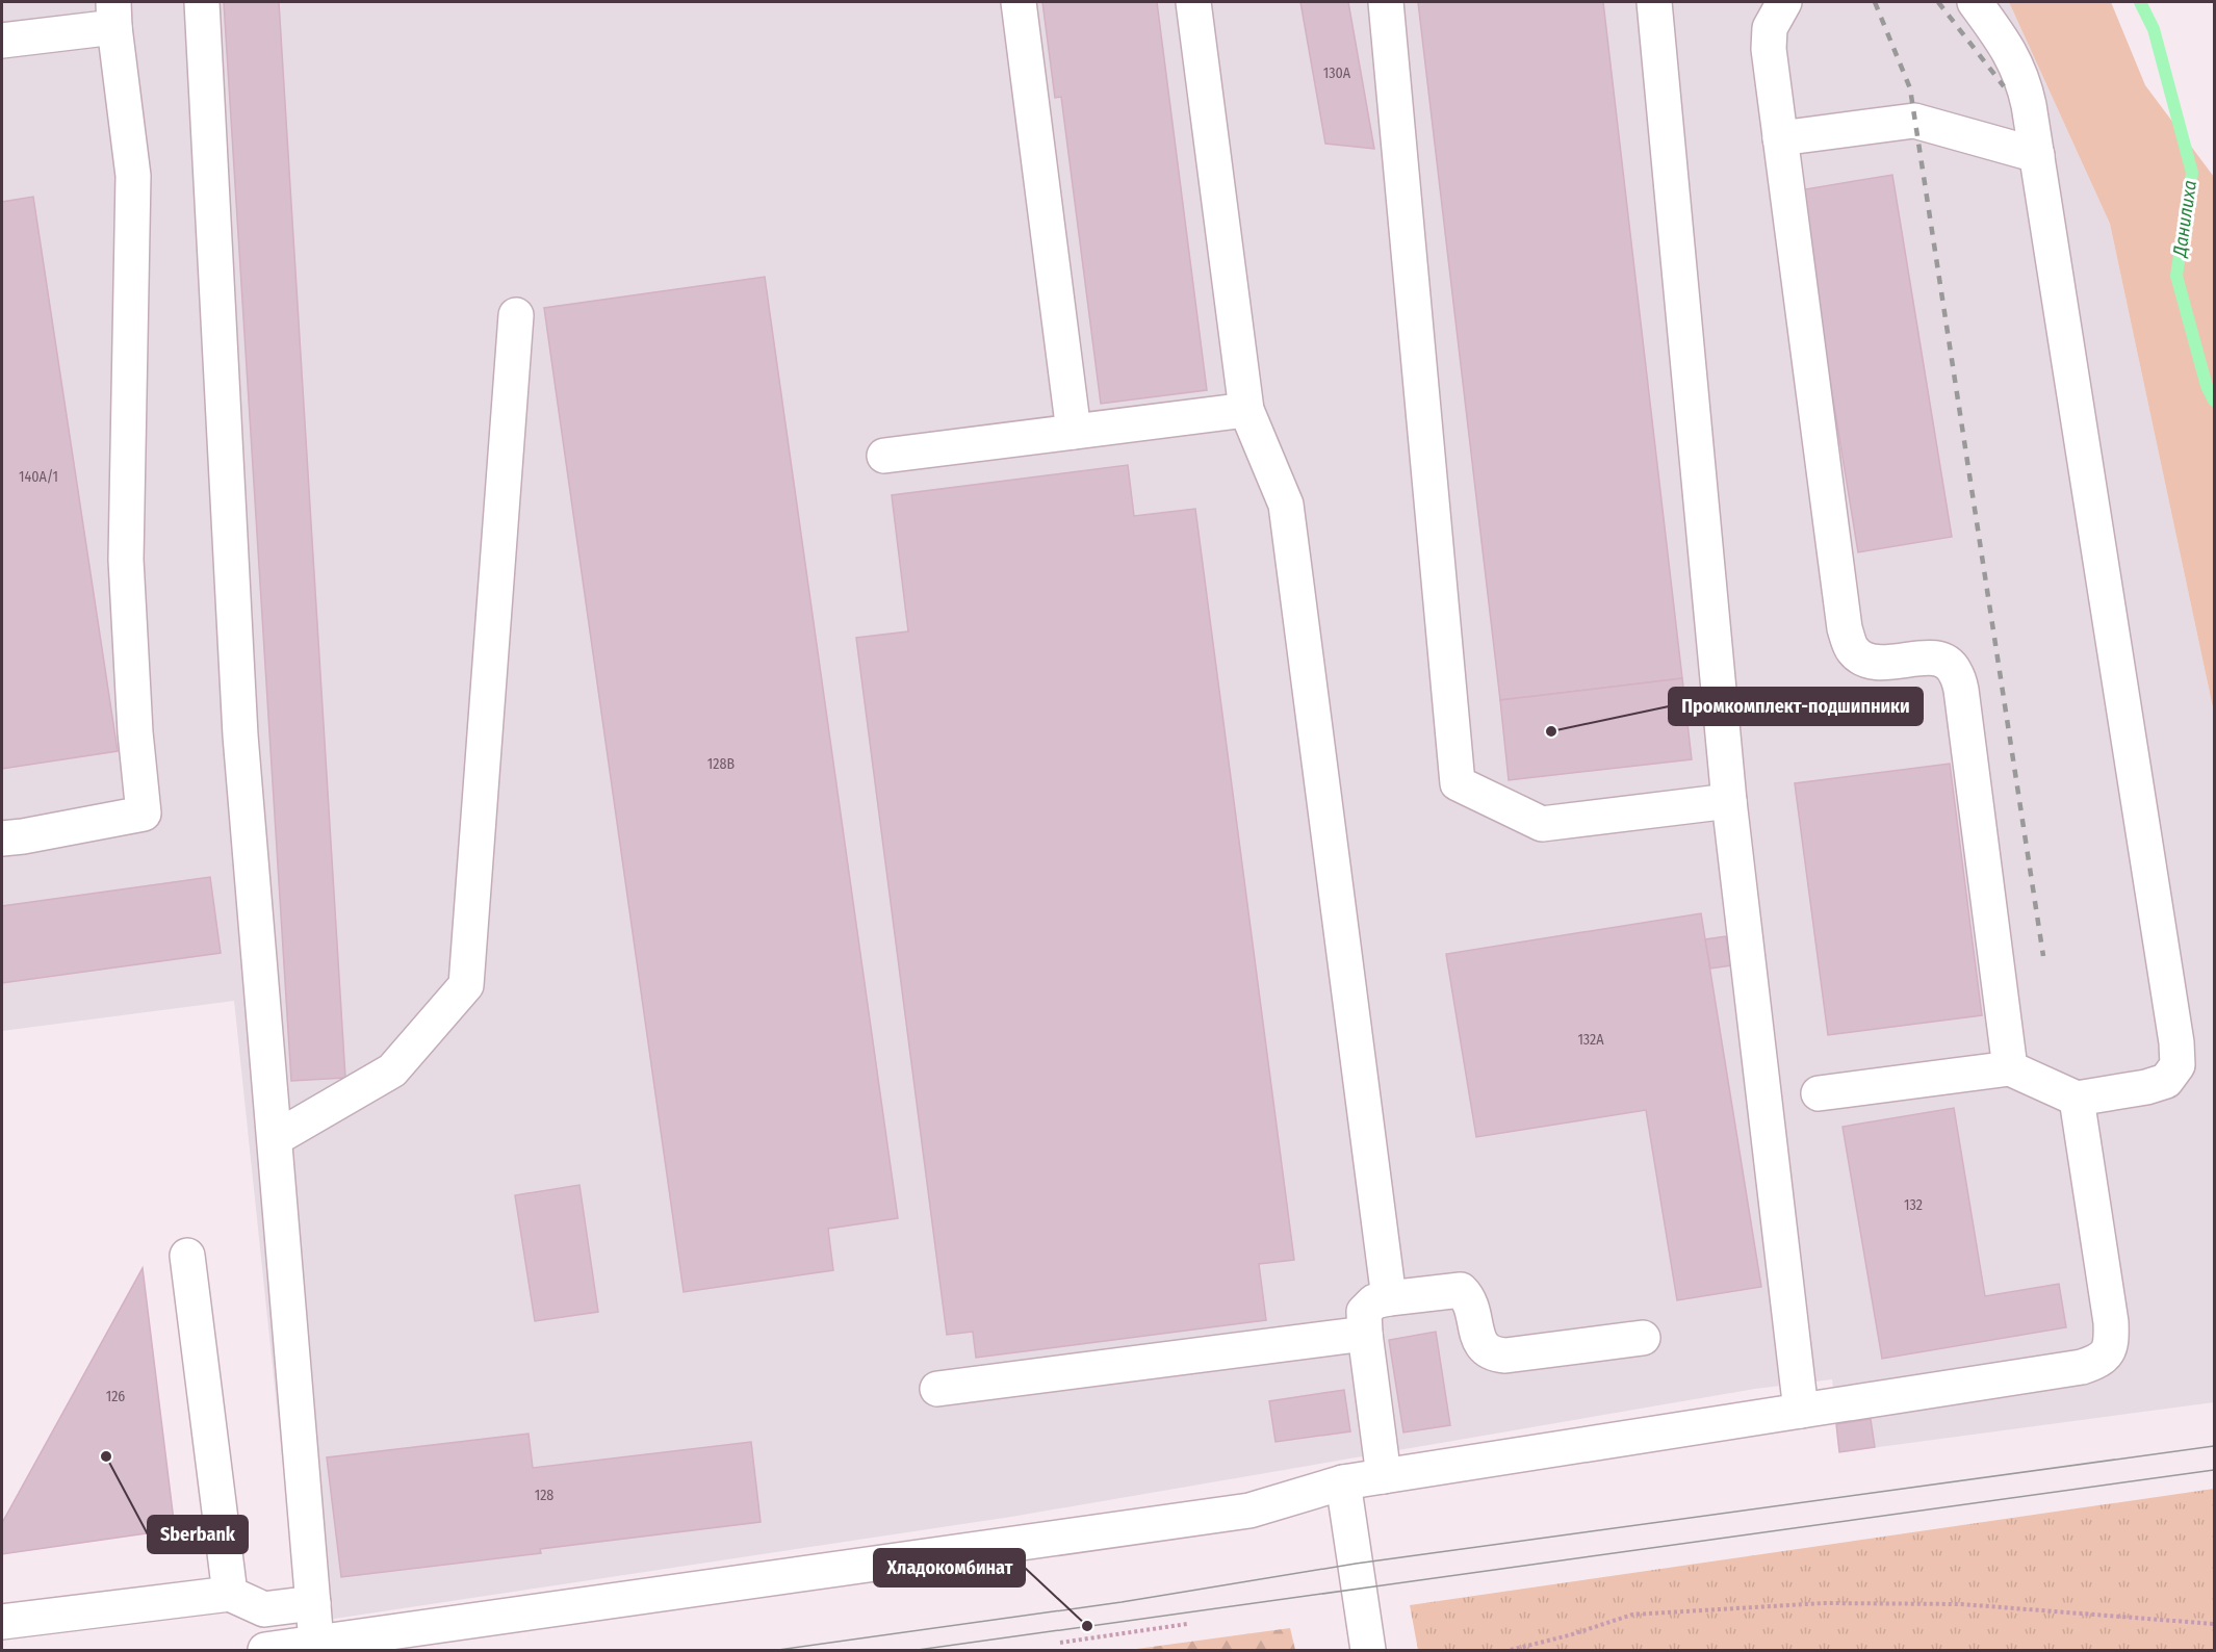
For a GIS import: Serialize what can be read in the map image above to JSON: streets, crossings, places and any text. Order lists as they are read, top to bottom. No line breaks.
{"water":["Данилиха"],"places":["Промкомплект-подшипники","Sberbank","Хладокомбинат"],"house_numbers":["130А","140А/1","128В","132А","132","126","128"]}
